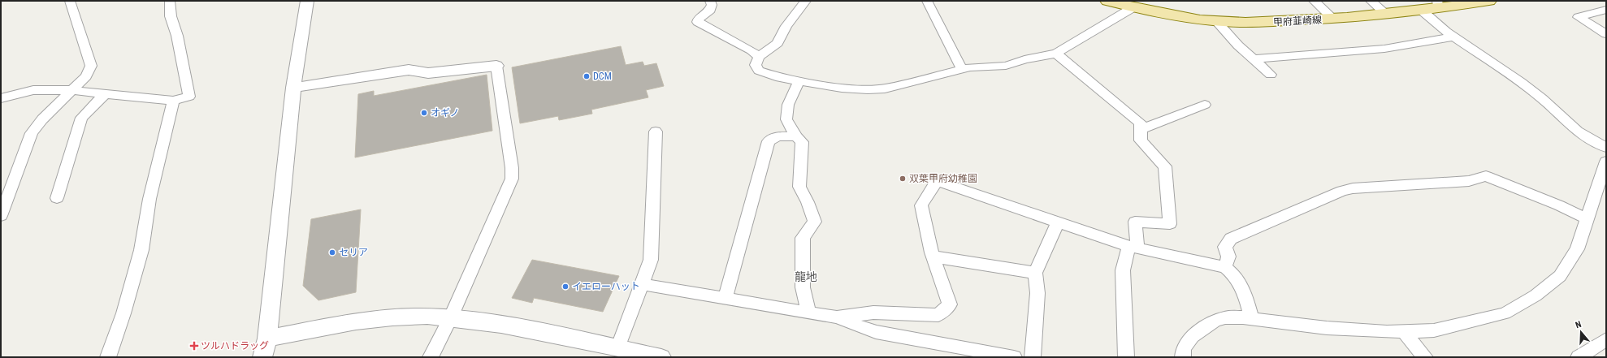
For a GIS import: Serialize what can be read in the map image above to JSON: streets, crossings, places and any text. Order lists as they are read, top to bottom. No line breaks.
{"streets":{"main road":["甲府韮崎線"]},"districts":["龍地"],"places":{"other":["DCM","オギノ","双葉甲府幼稚園","セリア","イエローハット"],"health":["ツルハドラッグ"]},"north":"top"}
